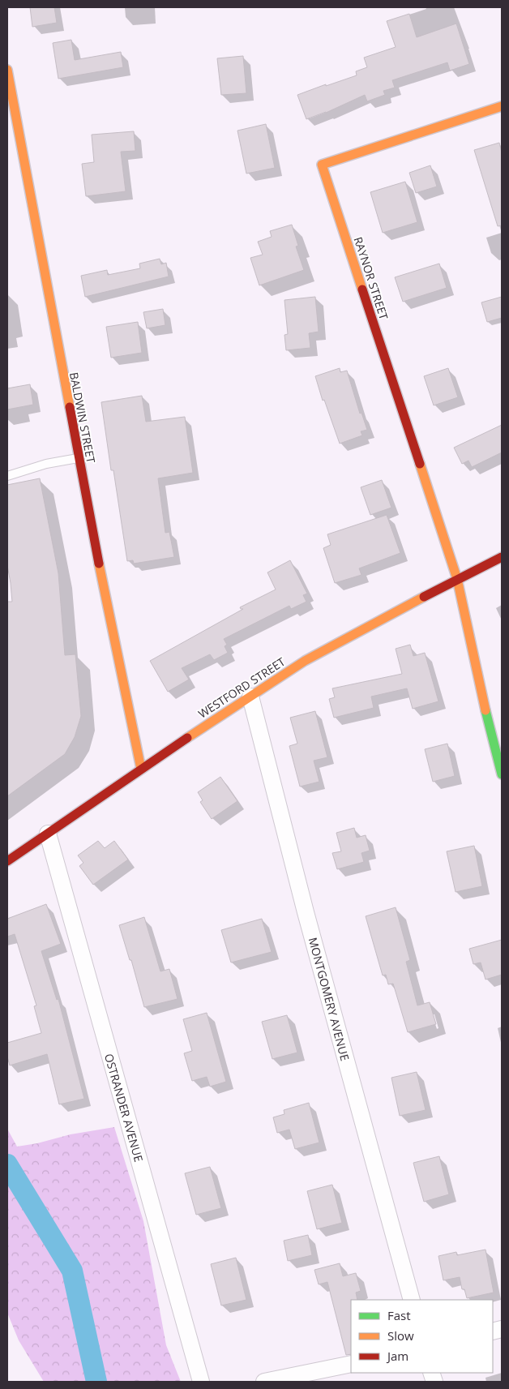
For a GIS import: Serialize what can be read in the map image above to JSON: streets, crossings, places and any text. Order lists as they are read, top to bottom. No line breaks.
{"streets":{"street":["RAYNOR STREET","BALDWIN STREET","WESTFORD STREET","MONTGOMERY AVENUE","OSTRANDER AVENUE"]},"crossings":[["RAYNOR STREET","WESTFORD STREET"],["BALDWIN STREET","WESTFORD STREET"],["WESTFORD STREET","MONTGOMERY AVENUE"],["WESTFORD STREET","OSTRANDER AVENUE"]],"legend":["Fast","Slow","Jam"]}
